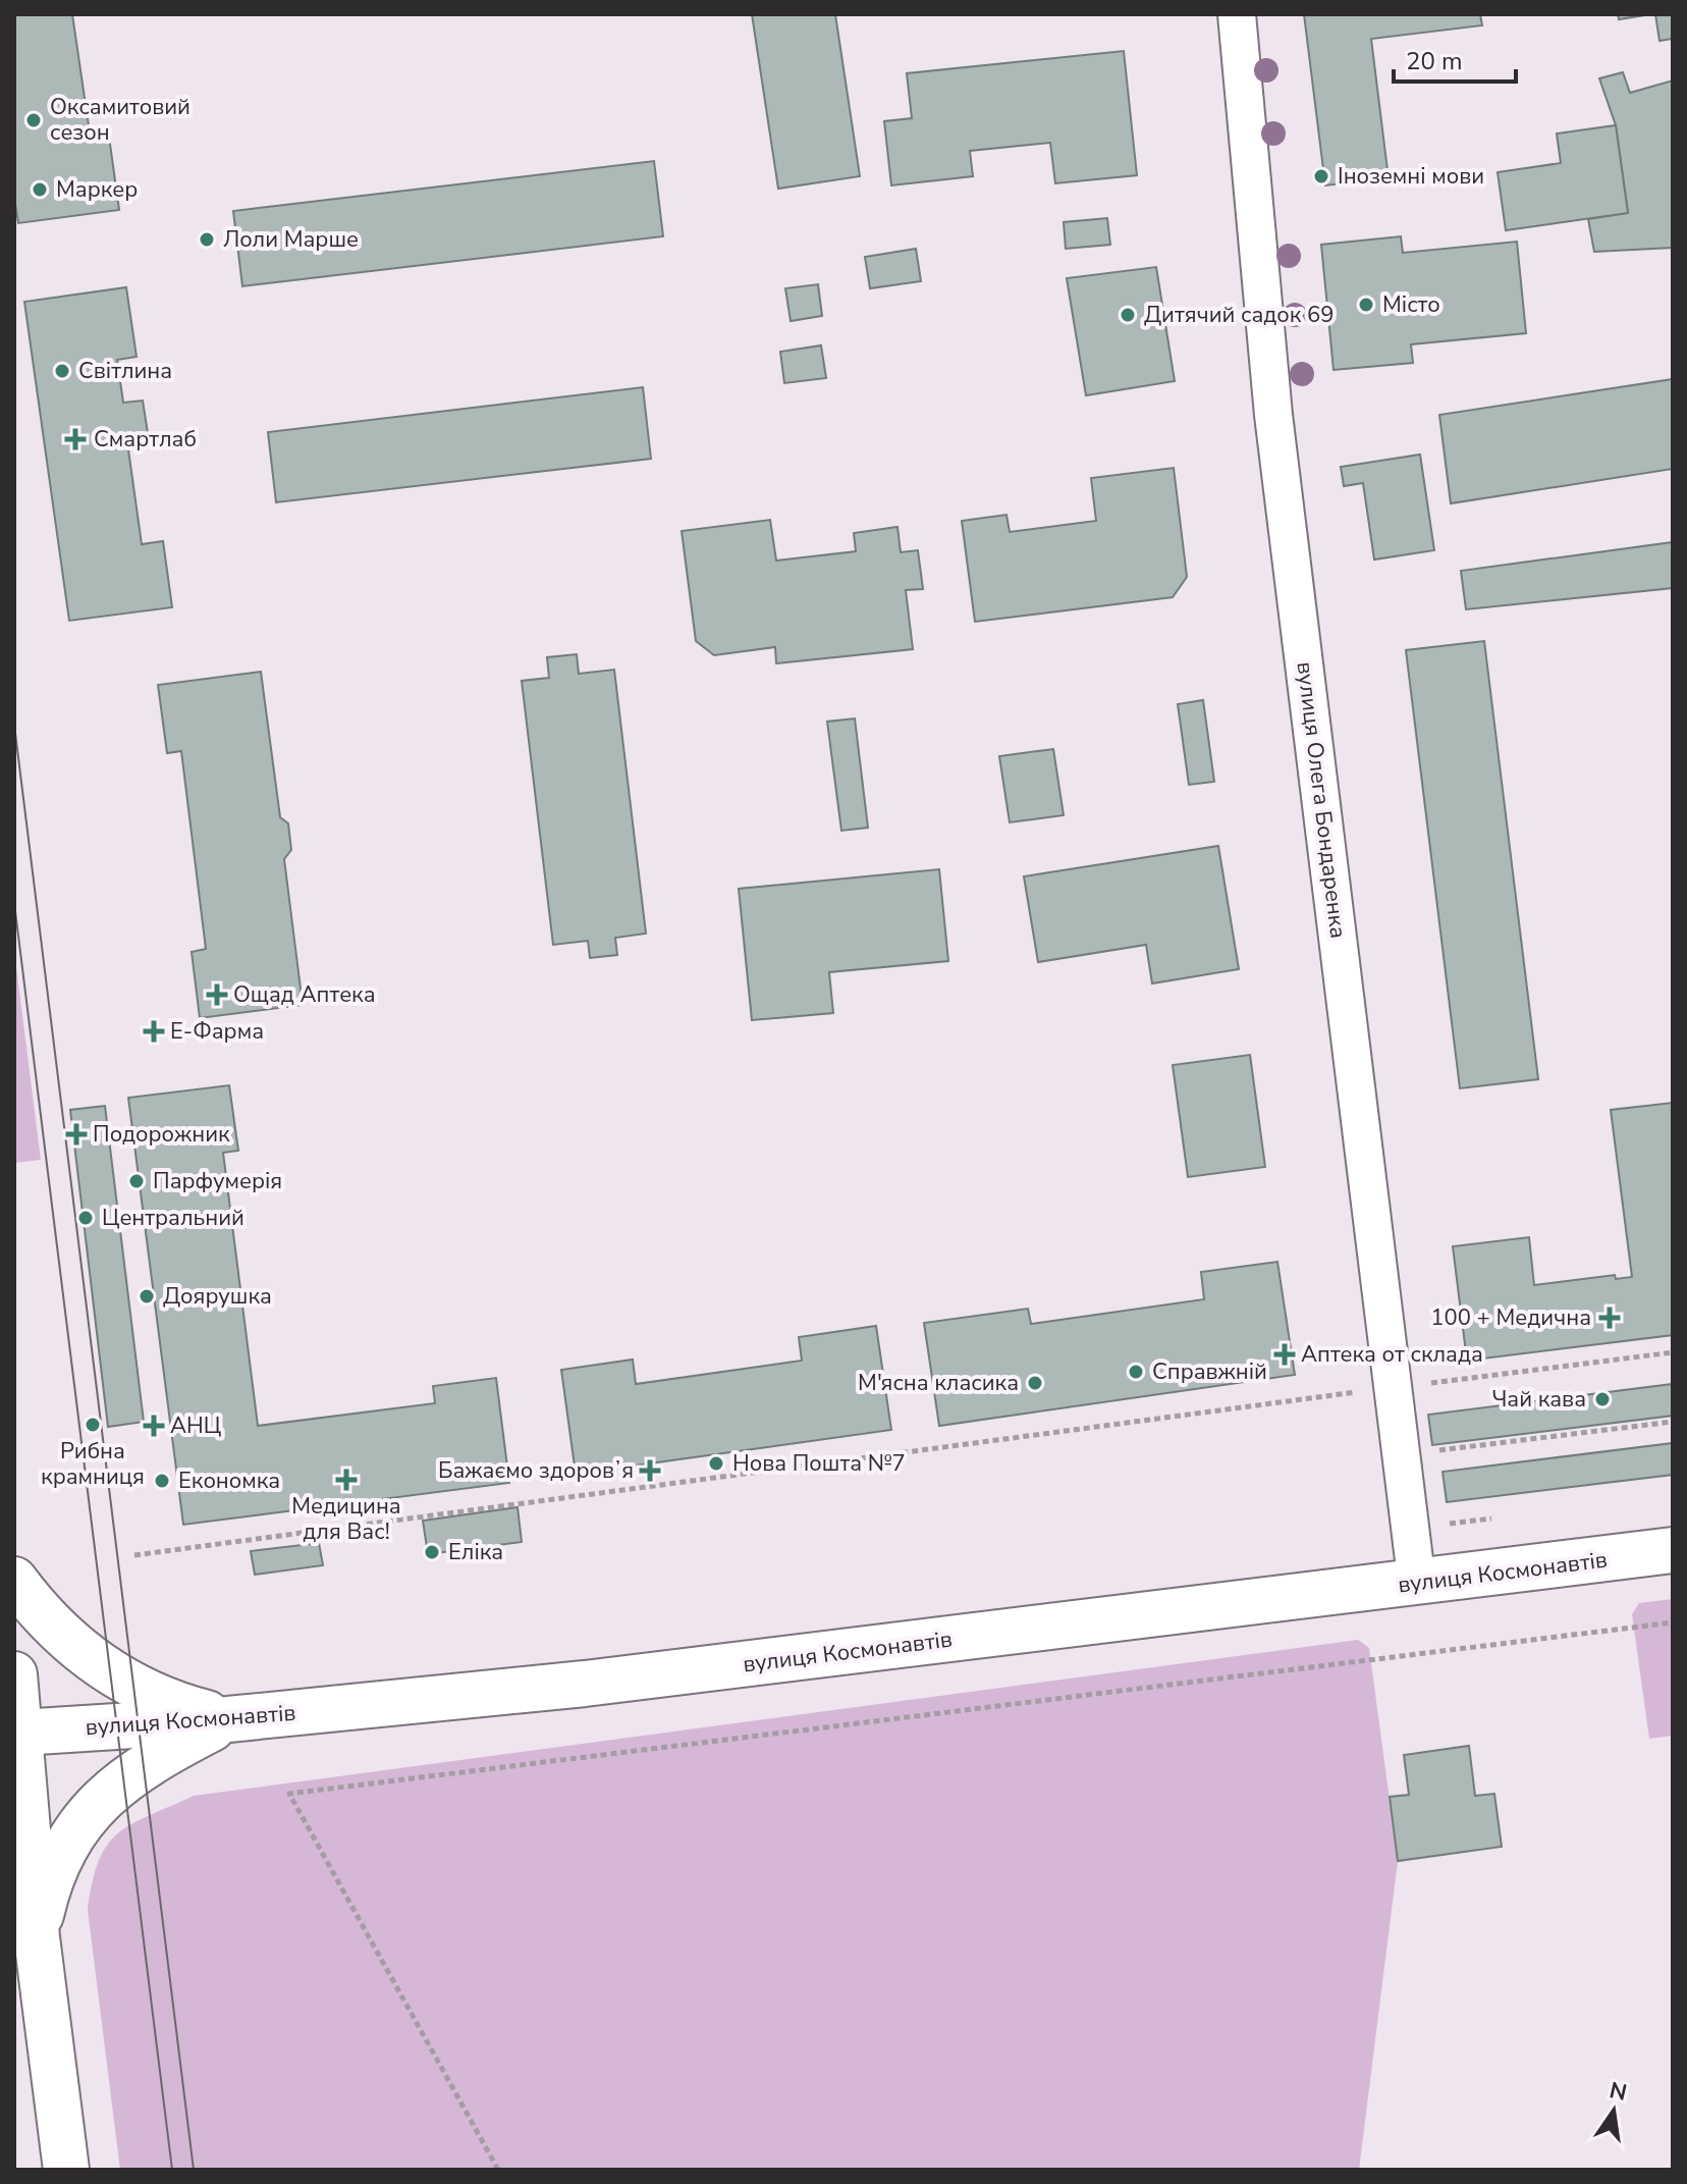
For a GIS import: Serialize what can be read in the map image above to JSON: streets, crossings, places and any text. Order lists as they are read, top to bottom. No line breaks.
{"streets":{"main road":["вулиця Космонавтів"],"street":["вулиця Олега Бондаренка"]},"crossings":[["вулиця Олега Бондаренка","вулиця Космонавтів"]],"places":{"other":["Оксамитовий сезон","Іноземні мови","Маркер","Лоли Марше","Місто","Дитячий садок 69","Світлина","Парфумерія","Центральний","Доярушка","Справжній","М'ясна класика","Чай кава","Рибна крамниця","Нова Пошта №7","Економка","Еліка"],"health":["Смартлаб","Ощад Аптека","Е-Фарма","Подорожник","100 + Медична","Аптека от склада","АНЦ","Бажаємо здоровʼя","Медицина для Вас!"]},"scale_bar":"20 m","north":"top"}
